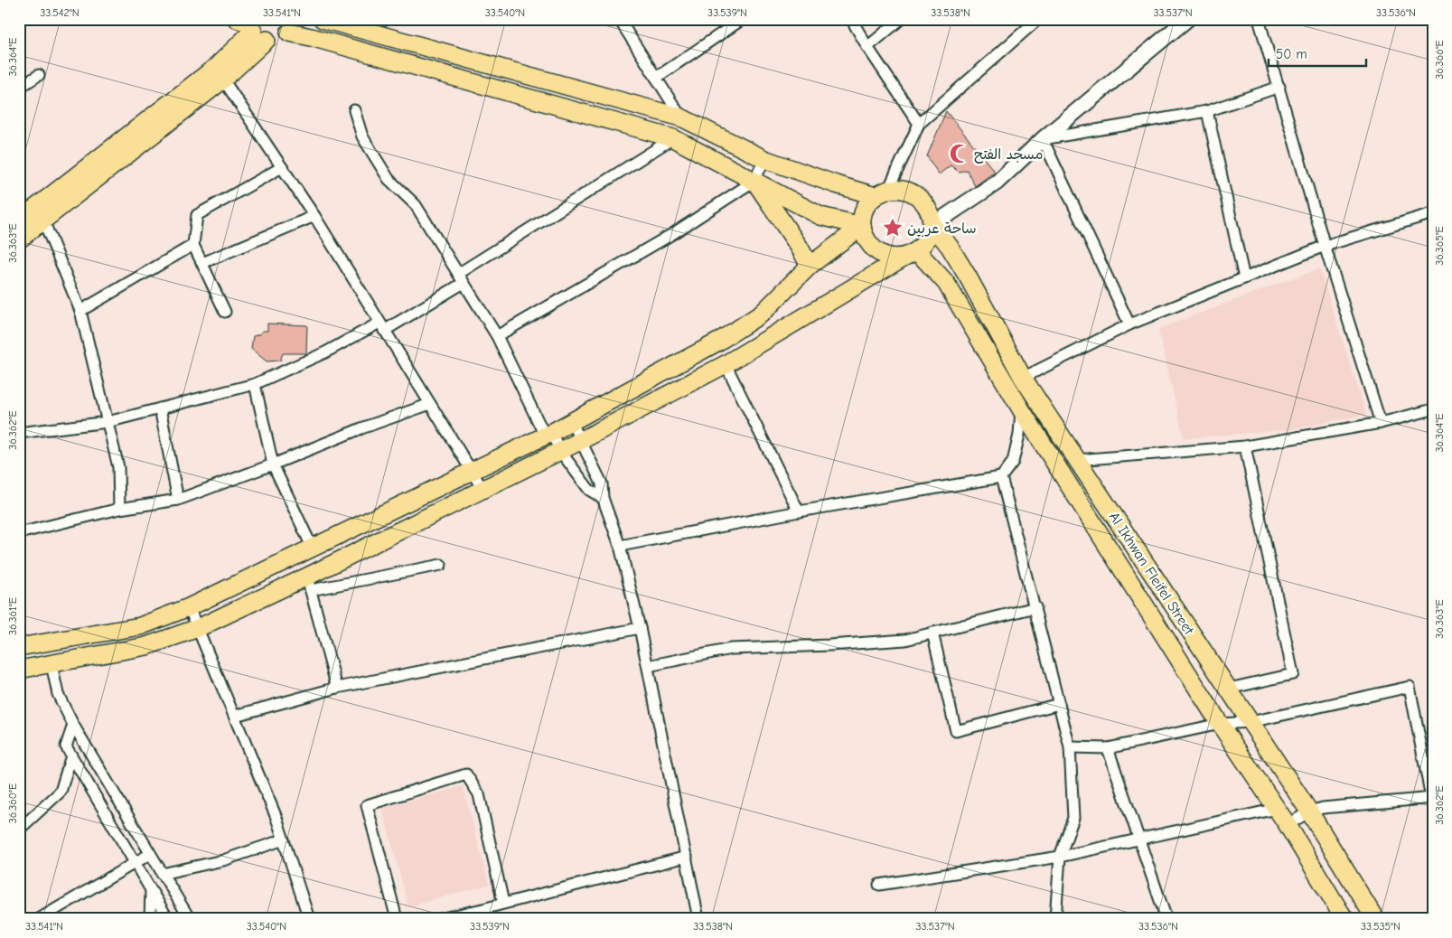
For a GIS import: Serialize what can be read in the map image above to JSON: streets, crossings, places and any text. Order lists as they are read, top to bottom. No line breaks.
{"streets":{"main road":["Al Ikhwan Fleifel Street"]},"places":{"mosque":["مسجد الفتح"],"place":["ساحة عربين"]},"scale_bar":"50 m","coordinates":["33.542°N","33.541°N","33.540°N","33.539°N","33.538°N","33.537°N","33.536°N","36.364°E","36.366°E","36.363°E","36.365°E","36.362°E","36.361°E","36.360°E","33.535°N"]}
